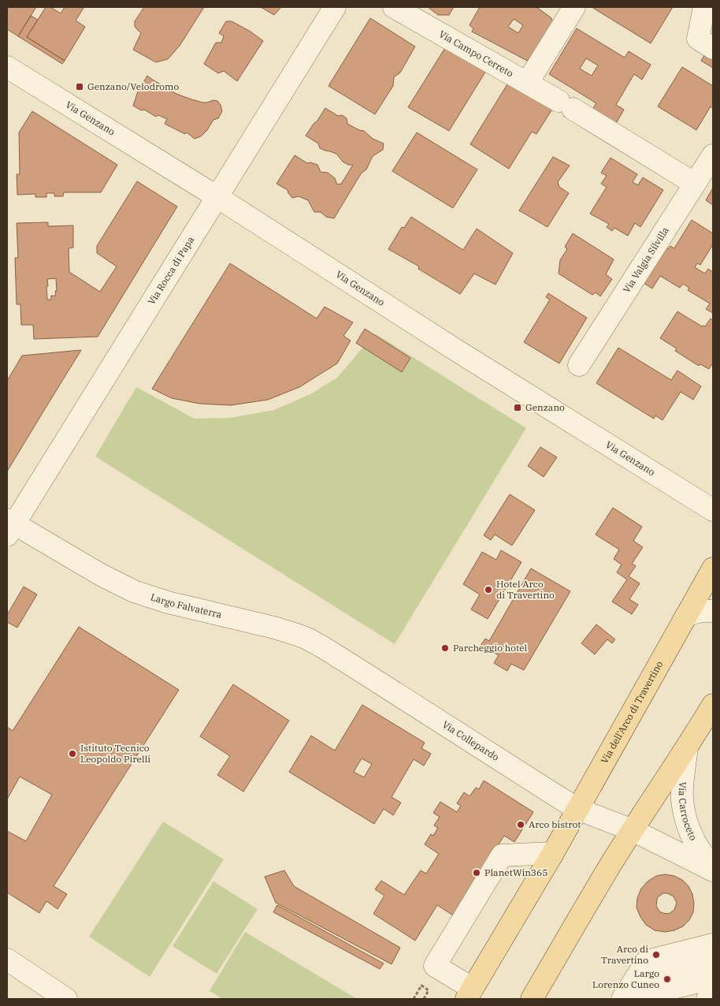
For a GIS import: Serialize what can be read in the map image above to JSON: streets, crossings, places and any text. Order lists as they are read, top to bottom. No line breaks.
{"streets":{"main road":["Via dell'Arco di Travertino"],"street":["Via Campo Cerreto","Via Genzano","Via Valgia Silvilla","Via Rocca di Papa","Largo Falvaterra","Via Collepardo","Via Carroceto"]},"crossings":[["Via Campo Cerreto","Via Valgia Silvilla"],["Via Genzano","Via Rocca di Papa"],["Via Rocca di Papa","Largo Falvaterra"],["Largo Falvaterra","Via Collepardo"],["Via dell'Arco di Travertino","Via Collepardo"]],"places":{"transit":["Genzano/Velodromo","Genzano"],"other":["Hotel Arco di Travertino","Parcheggio hotel","Istituto Tecnico Leopoldo Pirelli","Arco bistrot","PlanetWin365","Arco di Travertino","Largo Lorenzo Cuneo"]}}
